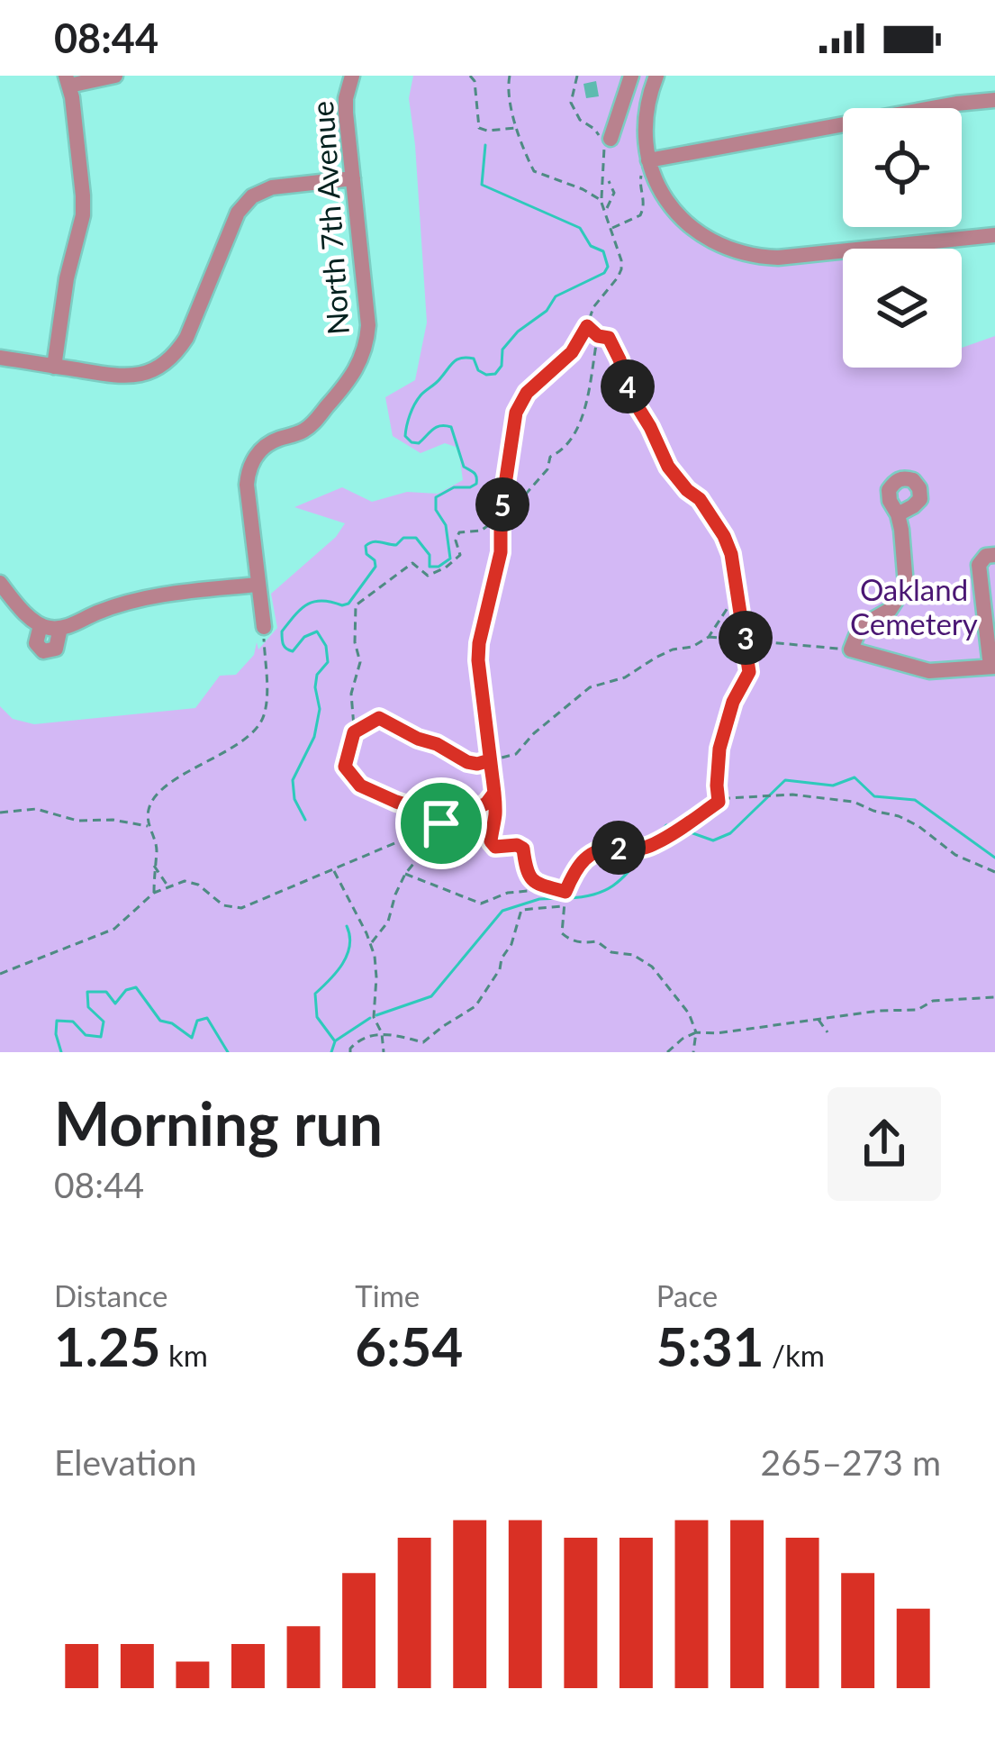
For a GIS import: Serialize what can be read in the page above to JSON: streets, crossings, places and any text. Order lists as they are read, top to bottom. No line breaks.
{"streets":{"street":["North 7th Avenue"]},"parks":["Oakland Cemetery"],"page":{"status":"08:44","pins":["4","5","3","2"],"heading":["Morning run","08:44"],"stats":[["Distance","1.25 km"],["Time","6:54"],["Pace","5:31 /km"]],"chart":["Elevation","265–273 m"]}}
